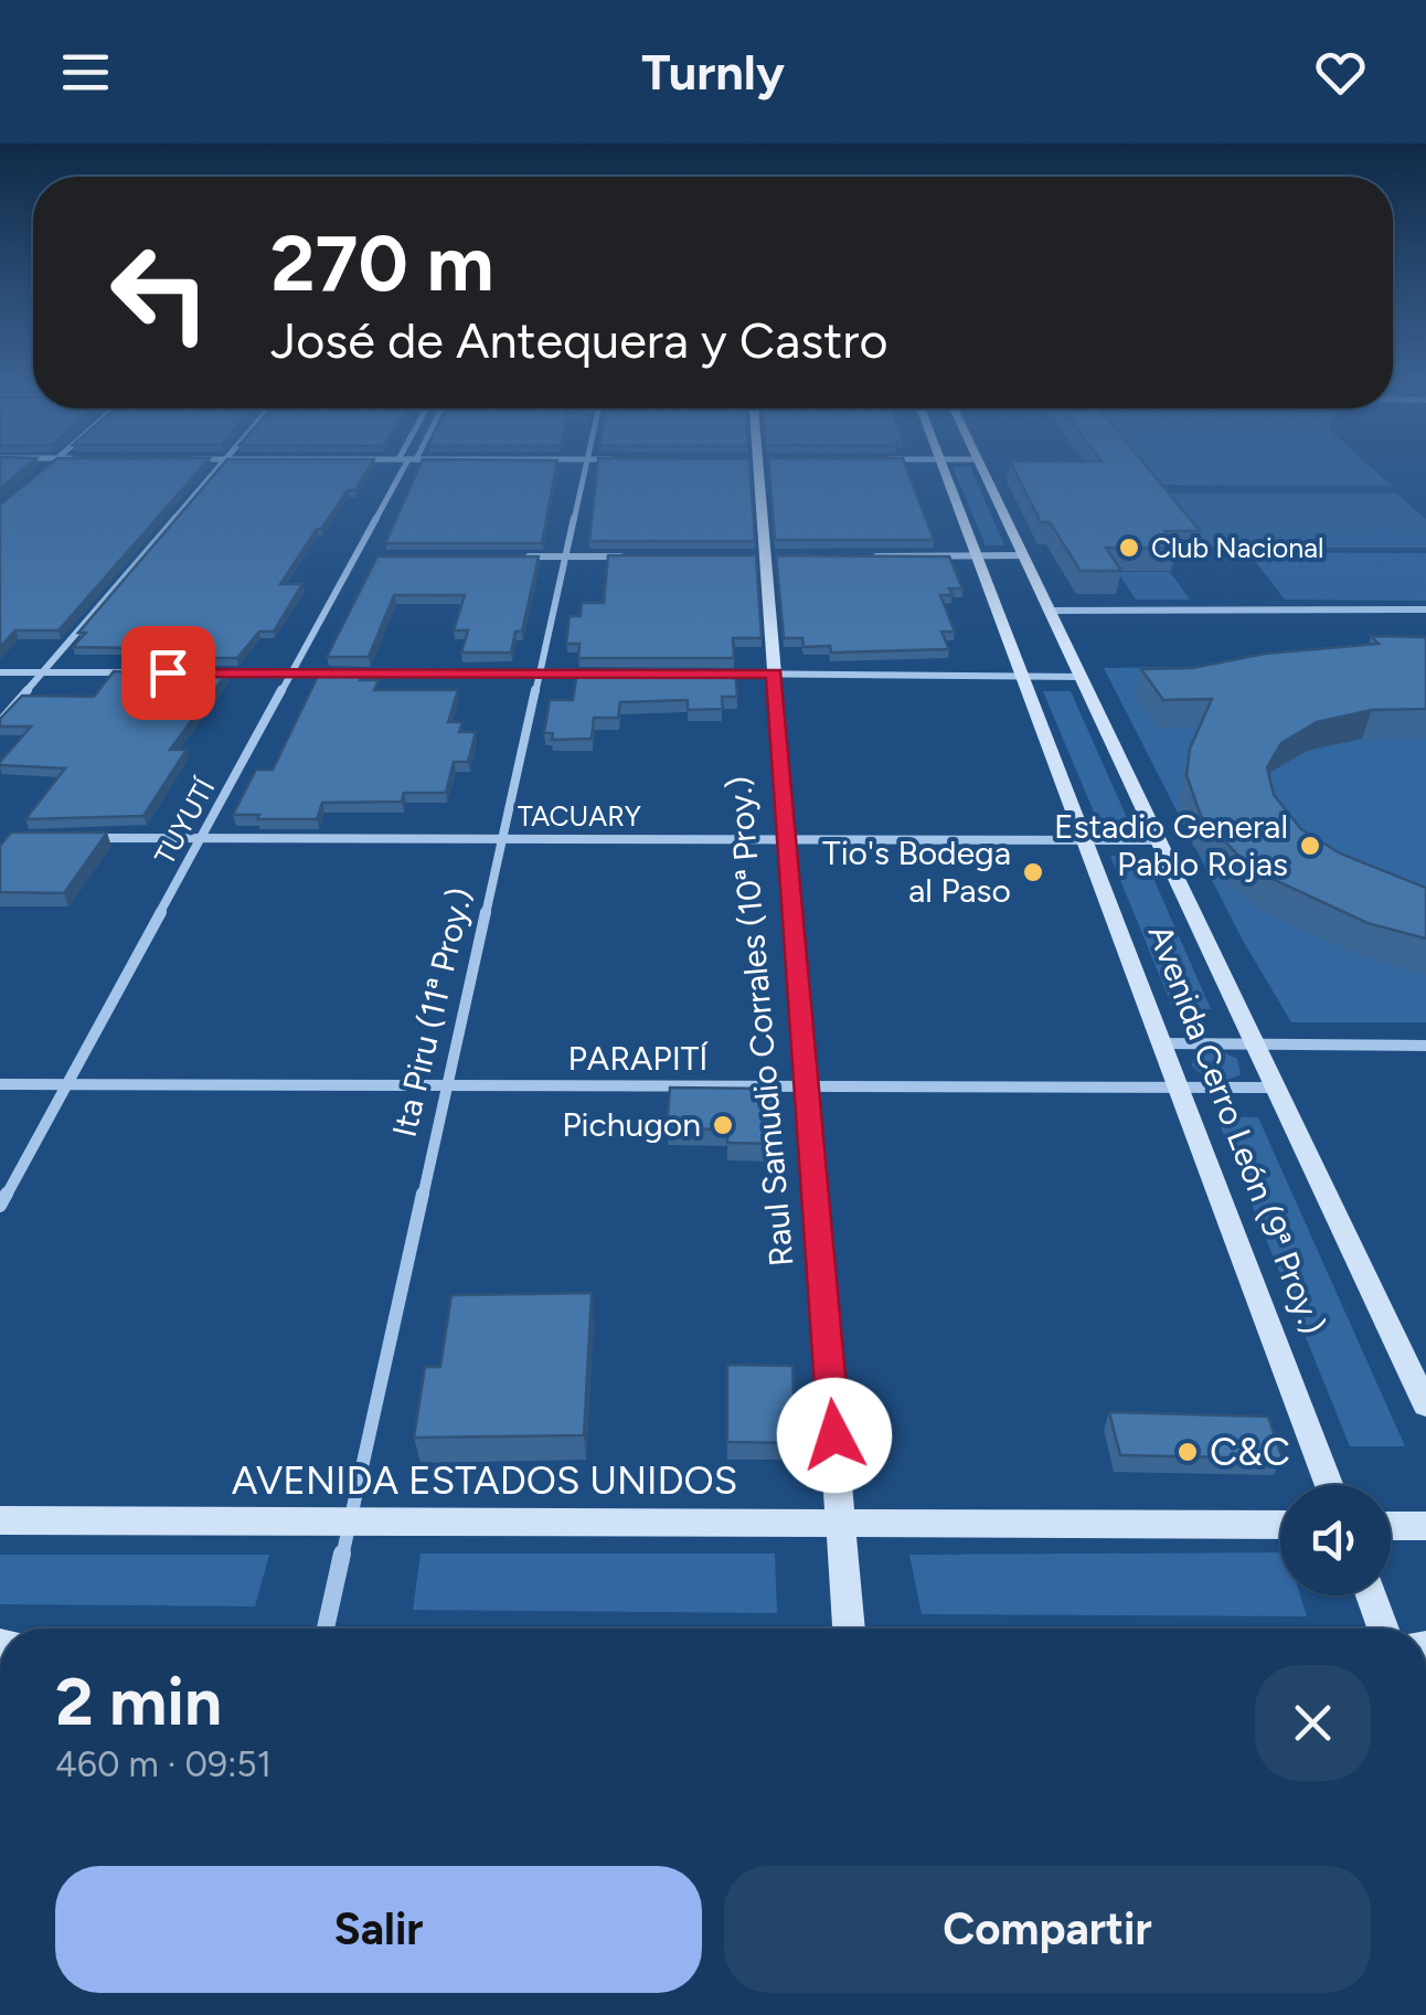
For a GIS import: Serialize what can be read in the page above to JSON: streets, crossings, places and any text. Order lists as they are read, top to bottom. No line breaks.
{"streets":{"street":["TACUARY","TUYUTÍ","Ita Piru (11ª Proy.)","Raul Samudio Corrales (10ª Proy.)","PARAPITÍ","Avenida Cerro León (9ª Proy.)","AVENIDA ESTADOS UNIDOS"]},"crossings":[["TACUARY","TUYUTÍ"],["TACUARY","Ita Piru (11ª Proy.)"],["TACUARY","Raul Samudio Corrales (10ª Proy.)"],["TACUARY","Avenida Cerro León (9ª Proy.)"],["TUYUTÍ","PARAPITÍ"],["Ita Piru (11ª Proy.)","PARAPITÍ"],["Ita Piru (11ª Proy.)","AVENIDA ESTADOS UNIDOS"],["Raul Samudio Corrales (10ª Proy.)","PARAPITÍ"],["Raul Samudio Corrales (10ª Proy.)","AVENIDA ESTADOS UNIDOS"],["PARAPITÍ","Avenida Cerro León (9ª Proy.)"]],"places":["Club Nacional","Estadio General Pablo Rojas","Tio's Bodega al Paso","Pichugon","C&C"],"page":{"header":"Turnly","turn":["270 m","José de Antequera y Castro"],"heading":["2 min","460 m · 09:51"],"buttons":["Salir","Compartir"]}}
